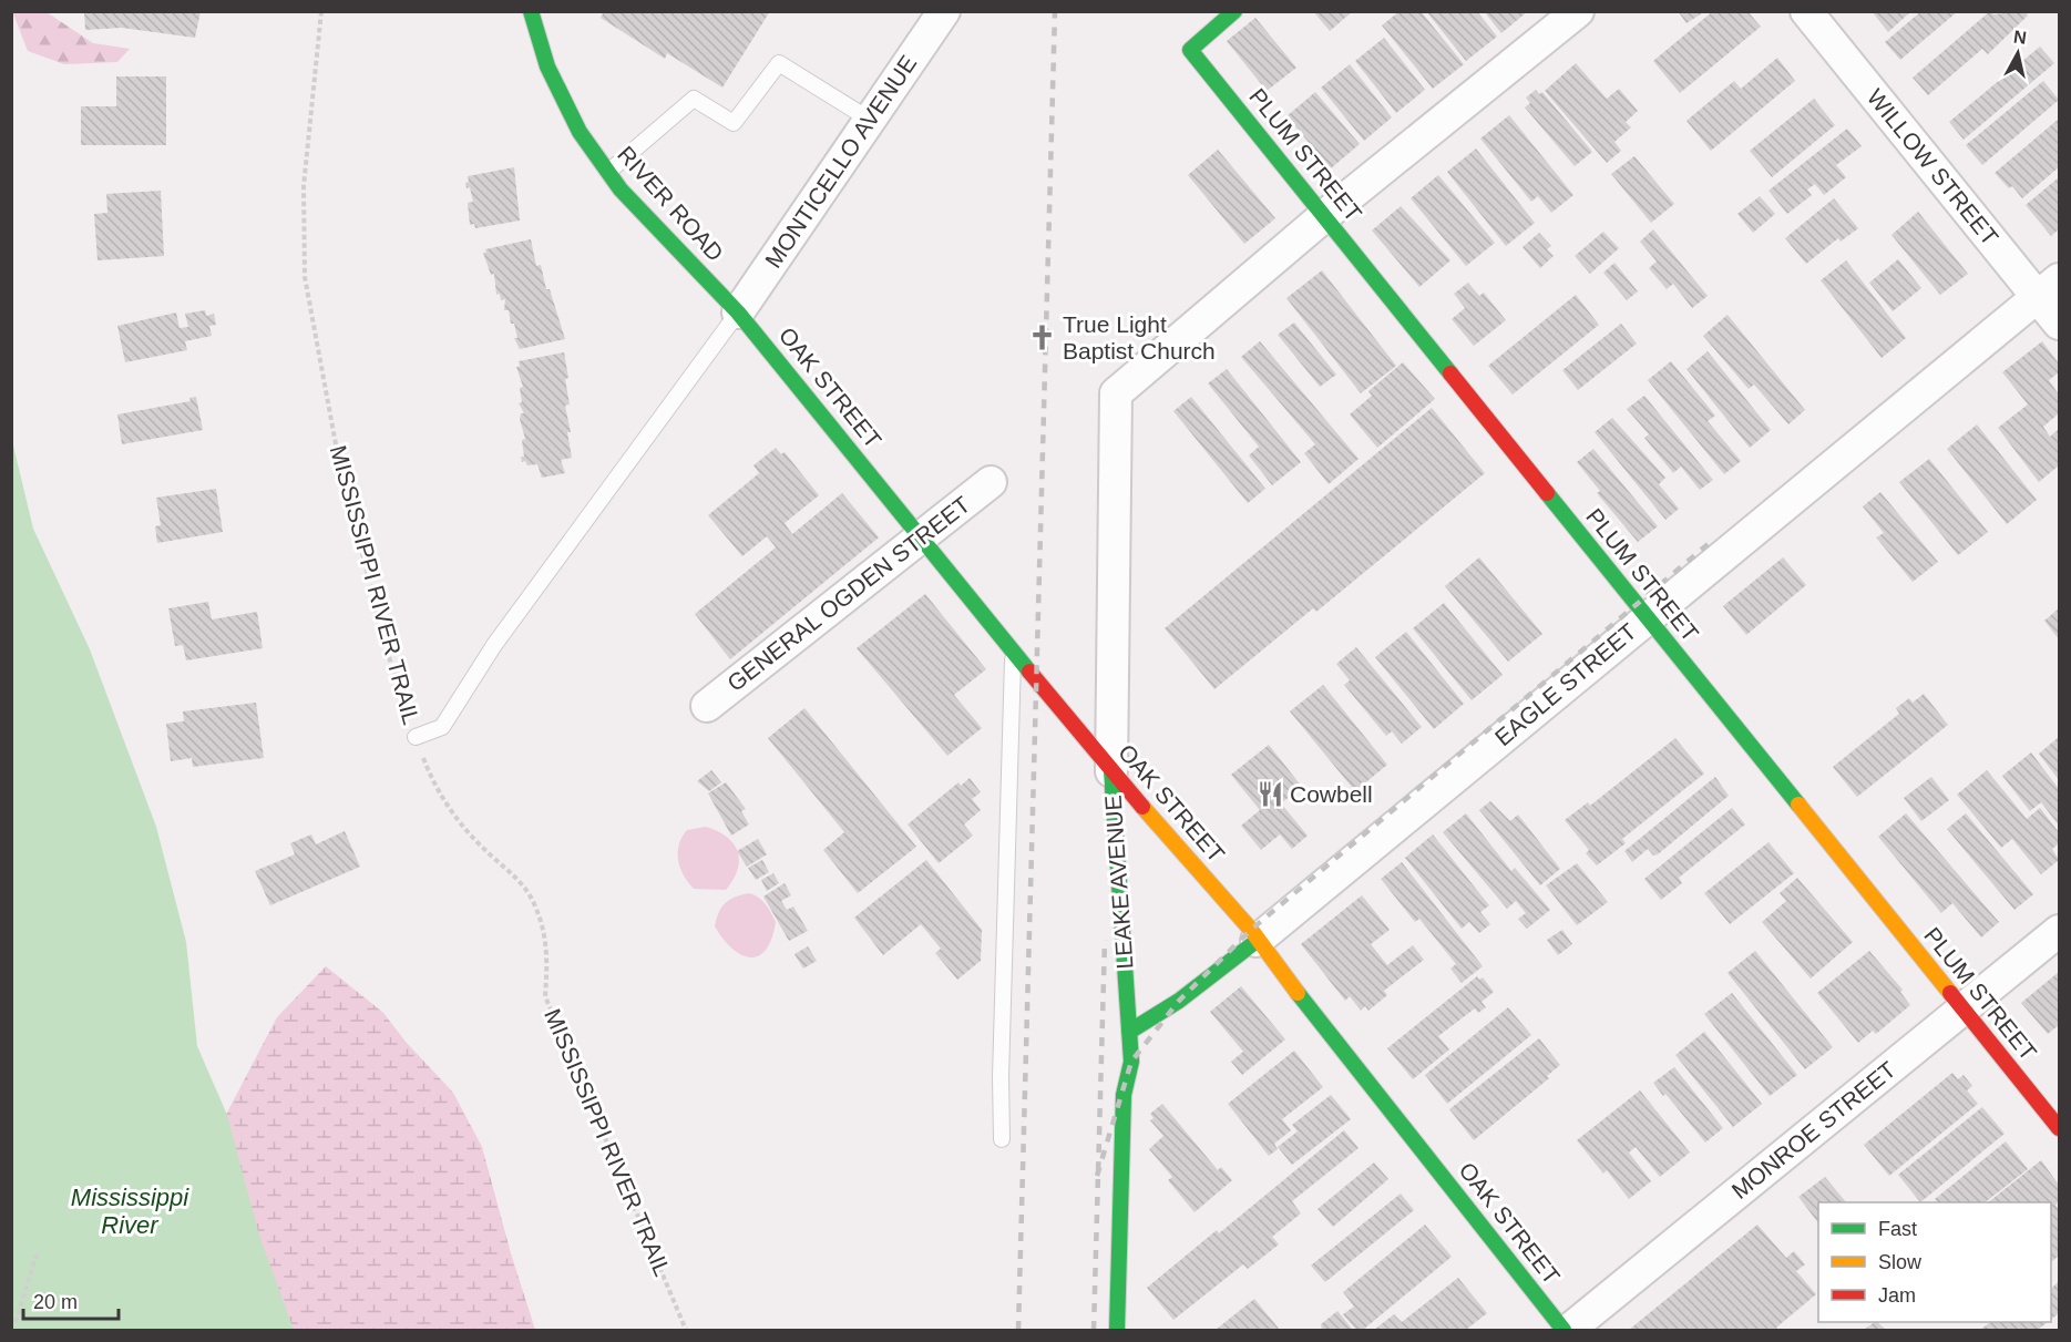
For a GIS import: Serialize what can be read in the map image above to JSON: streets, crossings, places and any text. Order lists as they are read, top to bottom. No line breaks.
{"streets":{"street":["PLUM STREET","MONTICELLO AVENUE","WILLOW STREET","RIVER ROAD","OAK STREET","GENERAL OGDEN STREET","EAGLE STREET","LEAKE AVENUE","MONROE STREET"],"path":["MISSISSIPPI RIVER TRAIL"]},"crossings":[["PLUM STREET","EAGLE STREET"],["PLUM STREET","LEAKE AVENUE"],["PLUM STREET","MONROE STREET"],["MONTICELLO AVENUE","RIVER ROAD"],["MONTICELLO AVENUE","OAK STREET"],["WILLOW STREET","EAGLE STREET"],["RIVER ROAD","OAK STREET"],["OAK STREET","GENERAL OGDEN STREET"],["OAK STREET","EAGLE STREET"],["OAK STREET","LEAKE AVENUE"],["OAK STREET","MONROE STREET"],["EAGLE STREET","LEAKE AVENUE"]],"water":["Mississippi River"],"places":{"church":["True Light Baptist Church"],"restaurant":["Cowbell"]},"legend":["Fast","Slow","Jam"],"scale_bar":"20 m","north":"top"}
